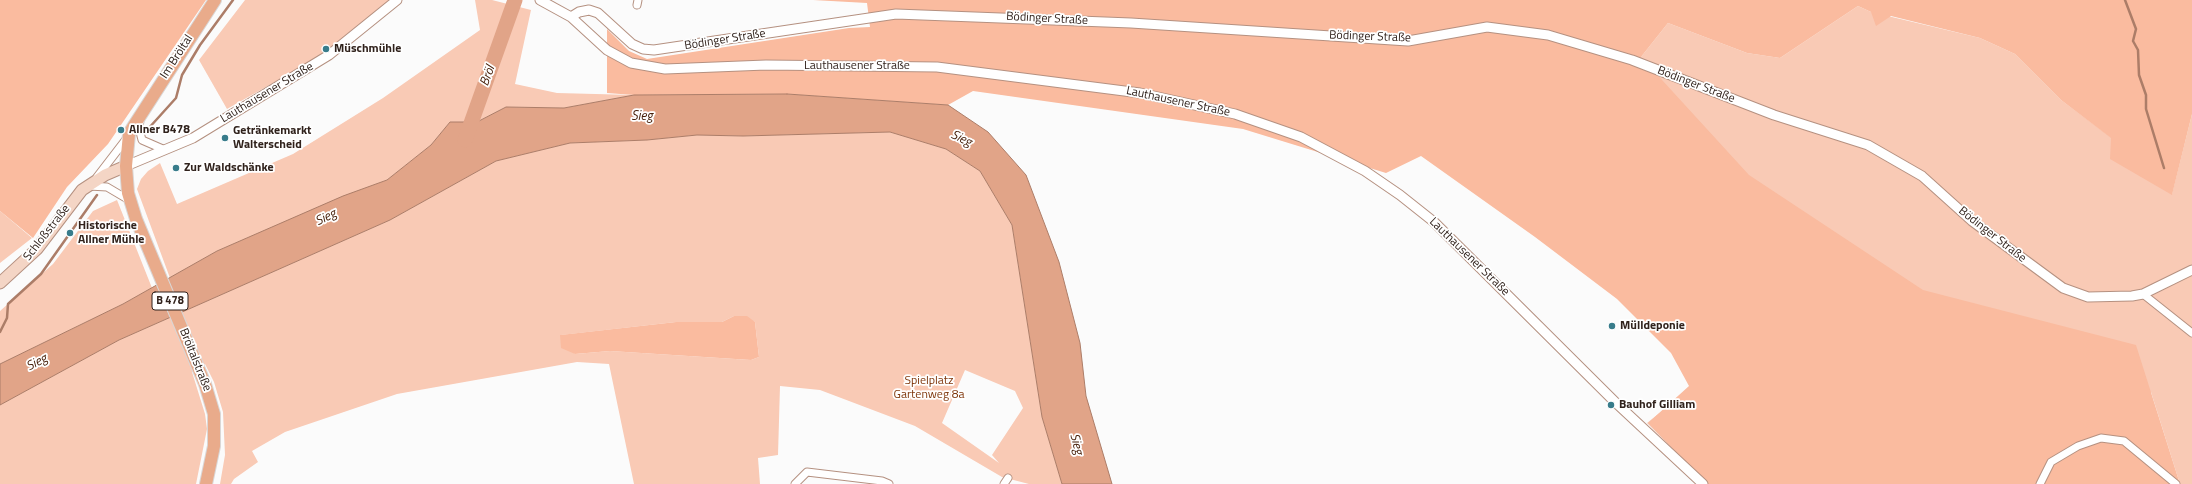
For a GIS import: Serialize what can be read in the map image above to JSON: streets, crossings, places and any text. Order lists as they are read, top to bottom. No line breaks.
{"streets":{"main road":["Im Bröltal","Schloßstraße","B 478","Bröltalstraße"],"street":["Bödinger Straße","Lauthausener Straße"]},"crossings":[["Bödinger Straße","Lauthausener Straße"],["Im Bröltal","Lauthausener Straße"],["Im Bröltal","Schloßstraße"],["Im Bröltal","Bröltalstraße"],["Lauthausener Straße","Schloßstraße"]],"water":["Bröl","Sieg"],"parks":["Spielplatz Gartenweg 8a"],"places":["Müschmühle","Allner B478","Getränkemarkt Walterscheid","Zur Waldschänke","Historische Allner Mühle","Mülldeponie","Bauhof Gilliam"]}
